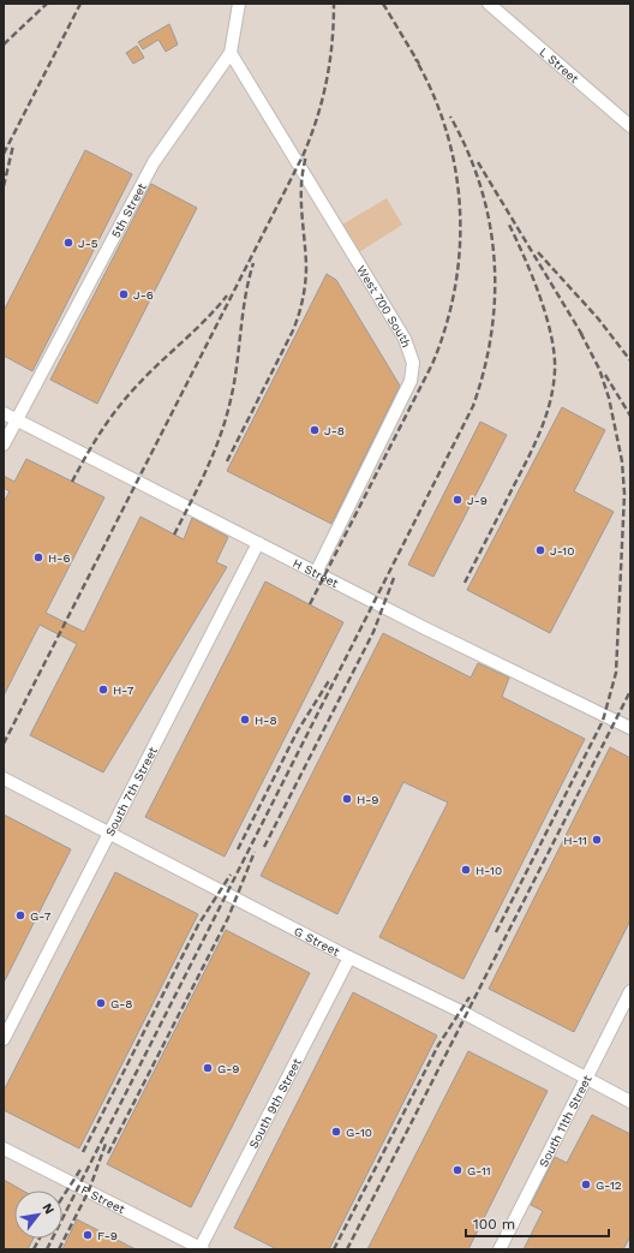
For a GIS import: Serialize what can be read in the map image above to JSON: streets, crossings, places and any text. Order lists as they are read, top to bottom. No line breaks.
{"streets":{"lane":["L Street","5th Street","West 700 South","H Street","South 7th Street","G Street","South 9th Street","South 11th Street","F Street"]},"crossings":[["5th Street","West 700 South"],["5th Street","H Street"],["West 700 South","H Street"],["H Street","South 7th Street"],["South 7th Street","G Street"],["G Street","South 9th Street"],["G Street","South 11th Street"],["South 9th Street","F Street"]],"places":["J-5","J-6","J-8","J-9","J-10","H-6","H-7","H-8","H-9","H-11","H-10","G-7","G-8","G-9","G-10","G-11","G-12","F-9"],"scale_bar":"100 m","north":"top right"}
